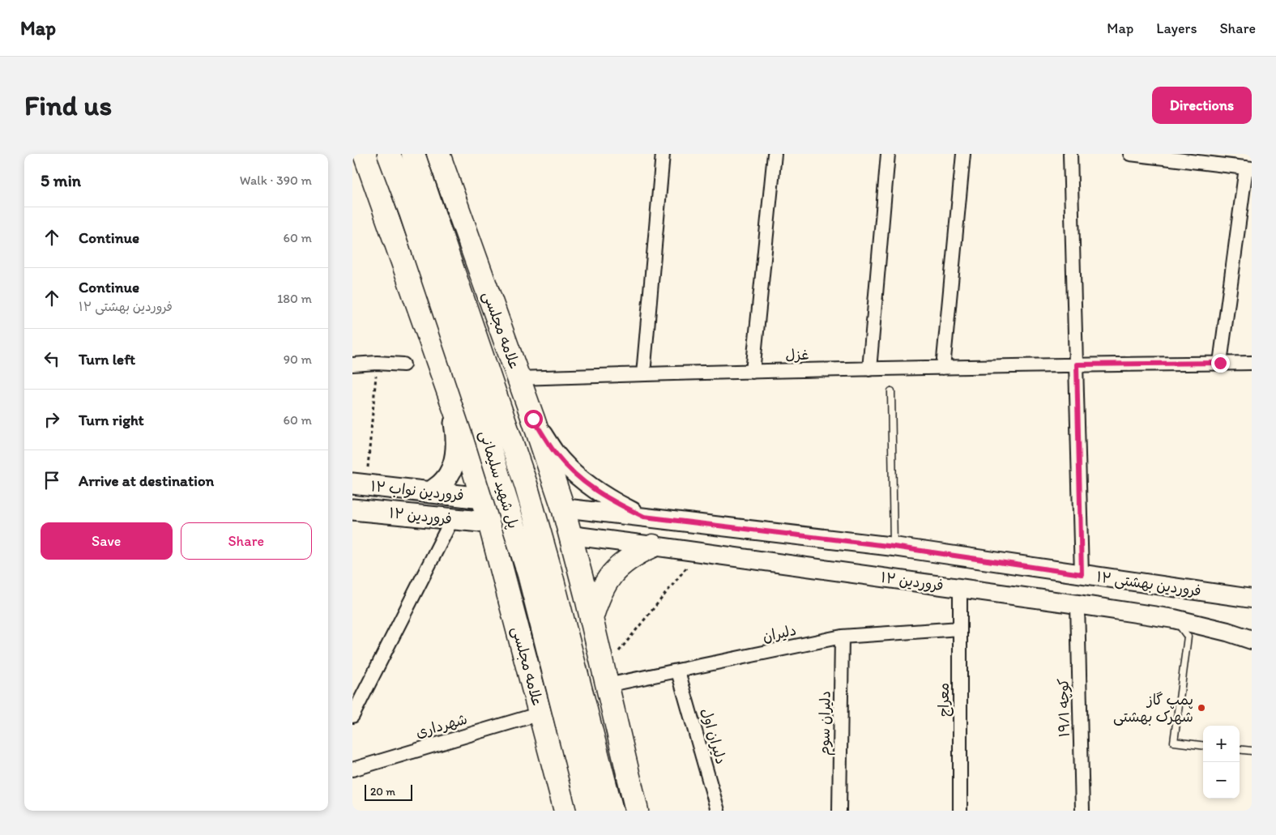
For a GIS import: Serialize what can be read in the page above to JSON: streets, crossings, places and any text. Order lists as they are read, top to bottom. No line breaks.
{"streets":{"highway":["علامه مجلسی","پل شهید سلیمانی"],"main road":["۱۲ فروردین نواب","۱۲ فروردین"],"street":["غزل","۱۲ فروردین بهشتی","دلیران","معراج","کوچه ۱۹/۱","دلیران سوم","شهرداری","دلیران اول"]},"crossings":[["علامه مجلسی","غزل"],["علامه مجلسی","۱۲ فروردین نواب"],["علامه مجلسی","۱۲ فروردین"],["علامه مجلسی","۱۲ فروردین بهشتی"],["علامه مجلسی","شهرداری"],["۱۲ فروردین","معراج"],["۱۲ فروردین","کوچه ۱۹/۱"],["دلیران","معراج"],["دلیران","دلیران سوم"],["دلیران","دلیران اول"]],"places":["پمپ گاز شهرک بهشتی"],"scale_bar":"20 m","page":{"header":"Map","nav":["Map","Layers","Share"],"buttons":["Directions",["Save","Share"]],"title":"Find us","heading":["5 min","Walk · 390 m"],"list":[["Continue","60 m"],["Continue","۱۲ فروردین بهشتی","180 m"],["Turn left","90 m"],["Turn right","60 m"],"Arrive at destination"],"map_buttons":["+","−"],"scale":"20 m"}}
